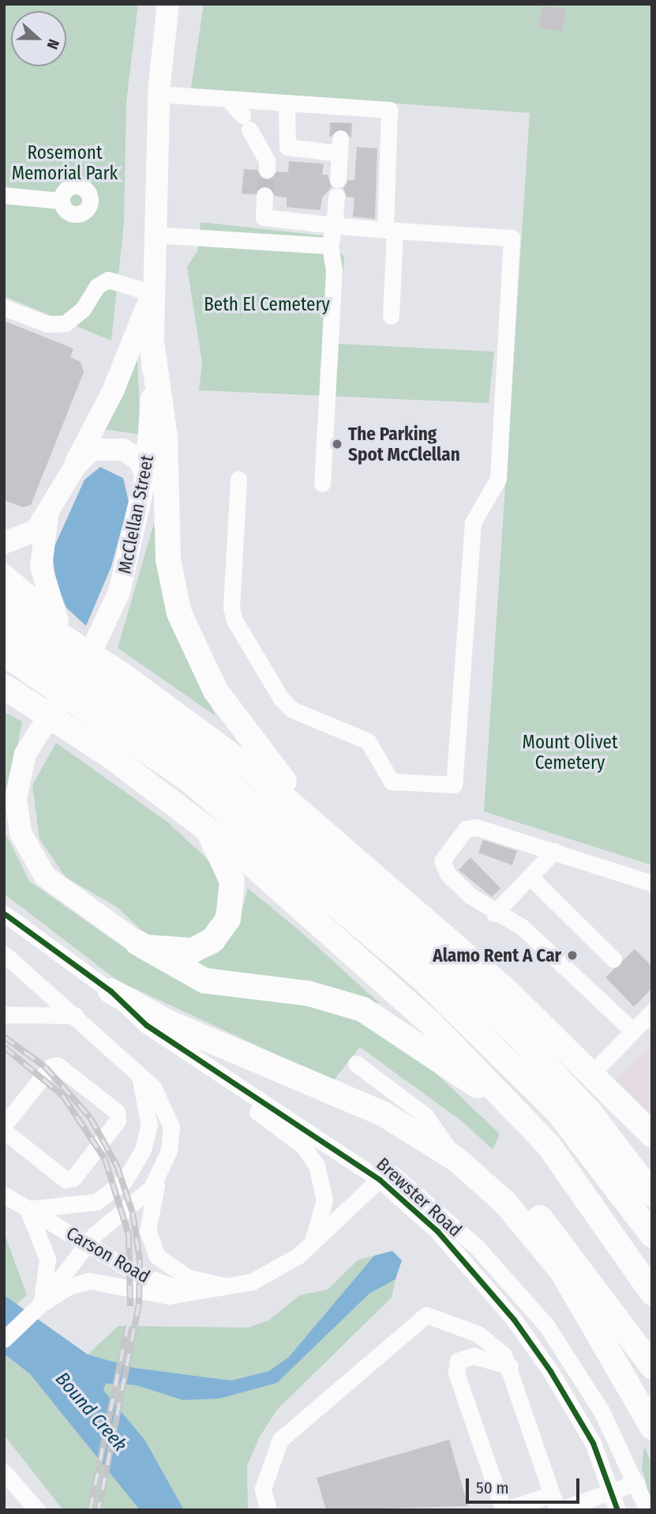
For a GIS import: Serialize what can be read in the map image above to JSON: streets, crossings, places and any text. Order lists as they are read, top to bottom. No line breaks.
{"streets":{"main road":["McClellan Street"],"street":["Brewster Road","Carson Road"]},"crossings":[["Brewster Road","Carson Road"]],"water":["Bound Creek"],"parks":["Rosemont Memorial Park","Beth El Cemetery","Mount Olivet Cemetery"],"places":["The Parking Spot McClellan","Alamo Rent A Car"],"scale_bar":"50 m","north":"right"}
